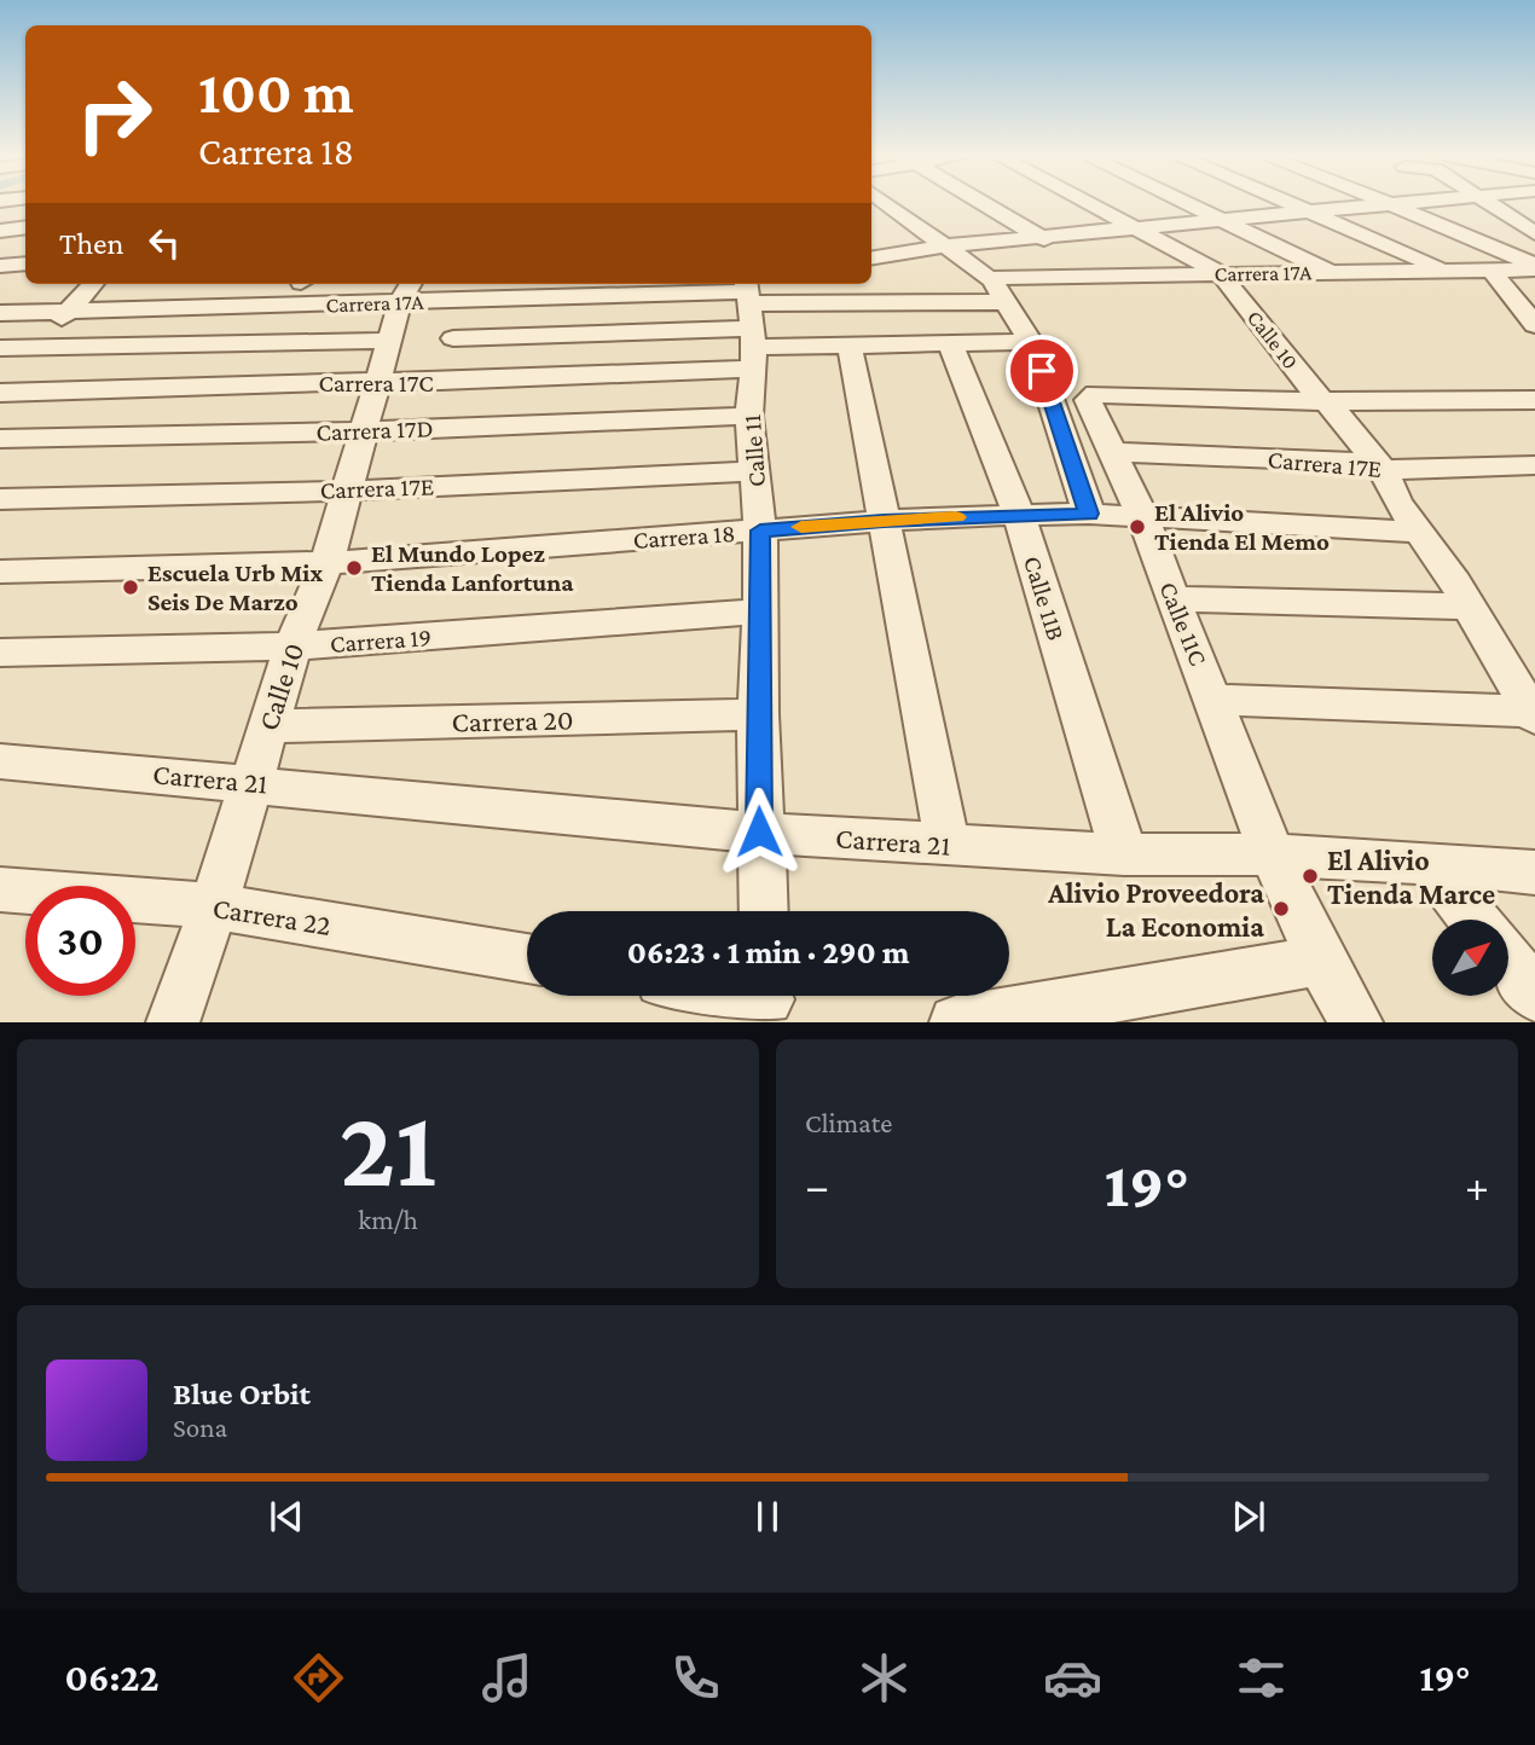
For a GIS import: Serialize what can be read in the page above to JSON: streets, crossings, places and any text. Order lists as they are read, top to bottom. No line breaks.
{"streets":{"street":["Carrera 17A","Calle 10","Carrera 17C","Carrera 17D","Calle 11","Carrera 17E","Carrera 18","Calle 11B","Calle 11C","Carrera 19","Carrera 20","Carrera 21","Carrera 22"]},"crossings":[["Carrera 17A","Calle 10"],["Carrera 17A","Carrera 17C"],["Carrera 17A","Calle 11"],["Calle 10","Carrera 17C"],["Calle 10","Carrera 17D"],["Calle 10","Carrera 17E"],["Calle 10","Carrera 18"],["Calle 10","Carrera 19"],["Calle 10","Carrera 20"],["Calle 10","Carrera 21"],["Calle 10","Carrera 22"],["Carrera 17C","Calle 11"],["Carrera 17D","Calle 11"],["Calle 11","Carrera 17E"],["Calle 11","Carrera 18"],["Calle 11","Carrera 19"],["Calle 11","Carrera 20"],["Calle 11","Carrera 21"],["Carrera 17E","Calle 11C"],["Carrera 18","Calle 11B"],["Carrera 18","Calle 11C"],["Calle 11B","Carrera 21"],["Calle 11C","Carrera 21"]],"places":["El Alivio Tienda El Memo","El Mundo Lopez Tienda Lanfortuna","Escuela Urb Mix Seis De Marzo","El Alivio Tienda Marce","Alivio Proveedora La Economia"],"north":"top right","page":{"turn":["100 m","Carrera 18"],"then":"Then","limit":"30","trip":"06:23 · 1 min · 290 m","tile":[["21","km/h"],"Climate"],"heat":["−","19°","+"],"song":["Blue Orbit","Sona"],"tabs":["06:22","19°"]}}
